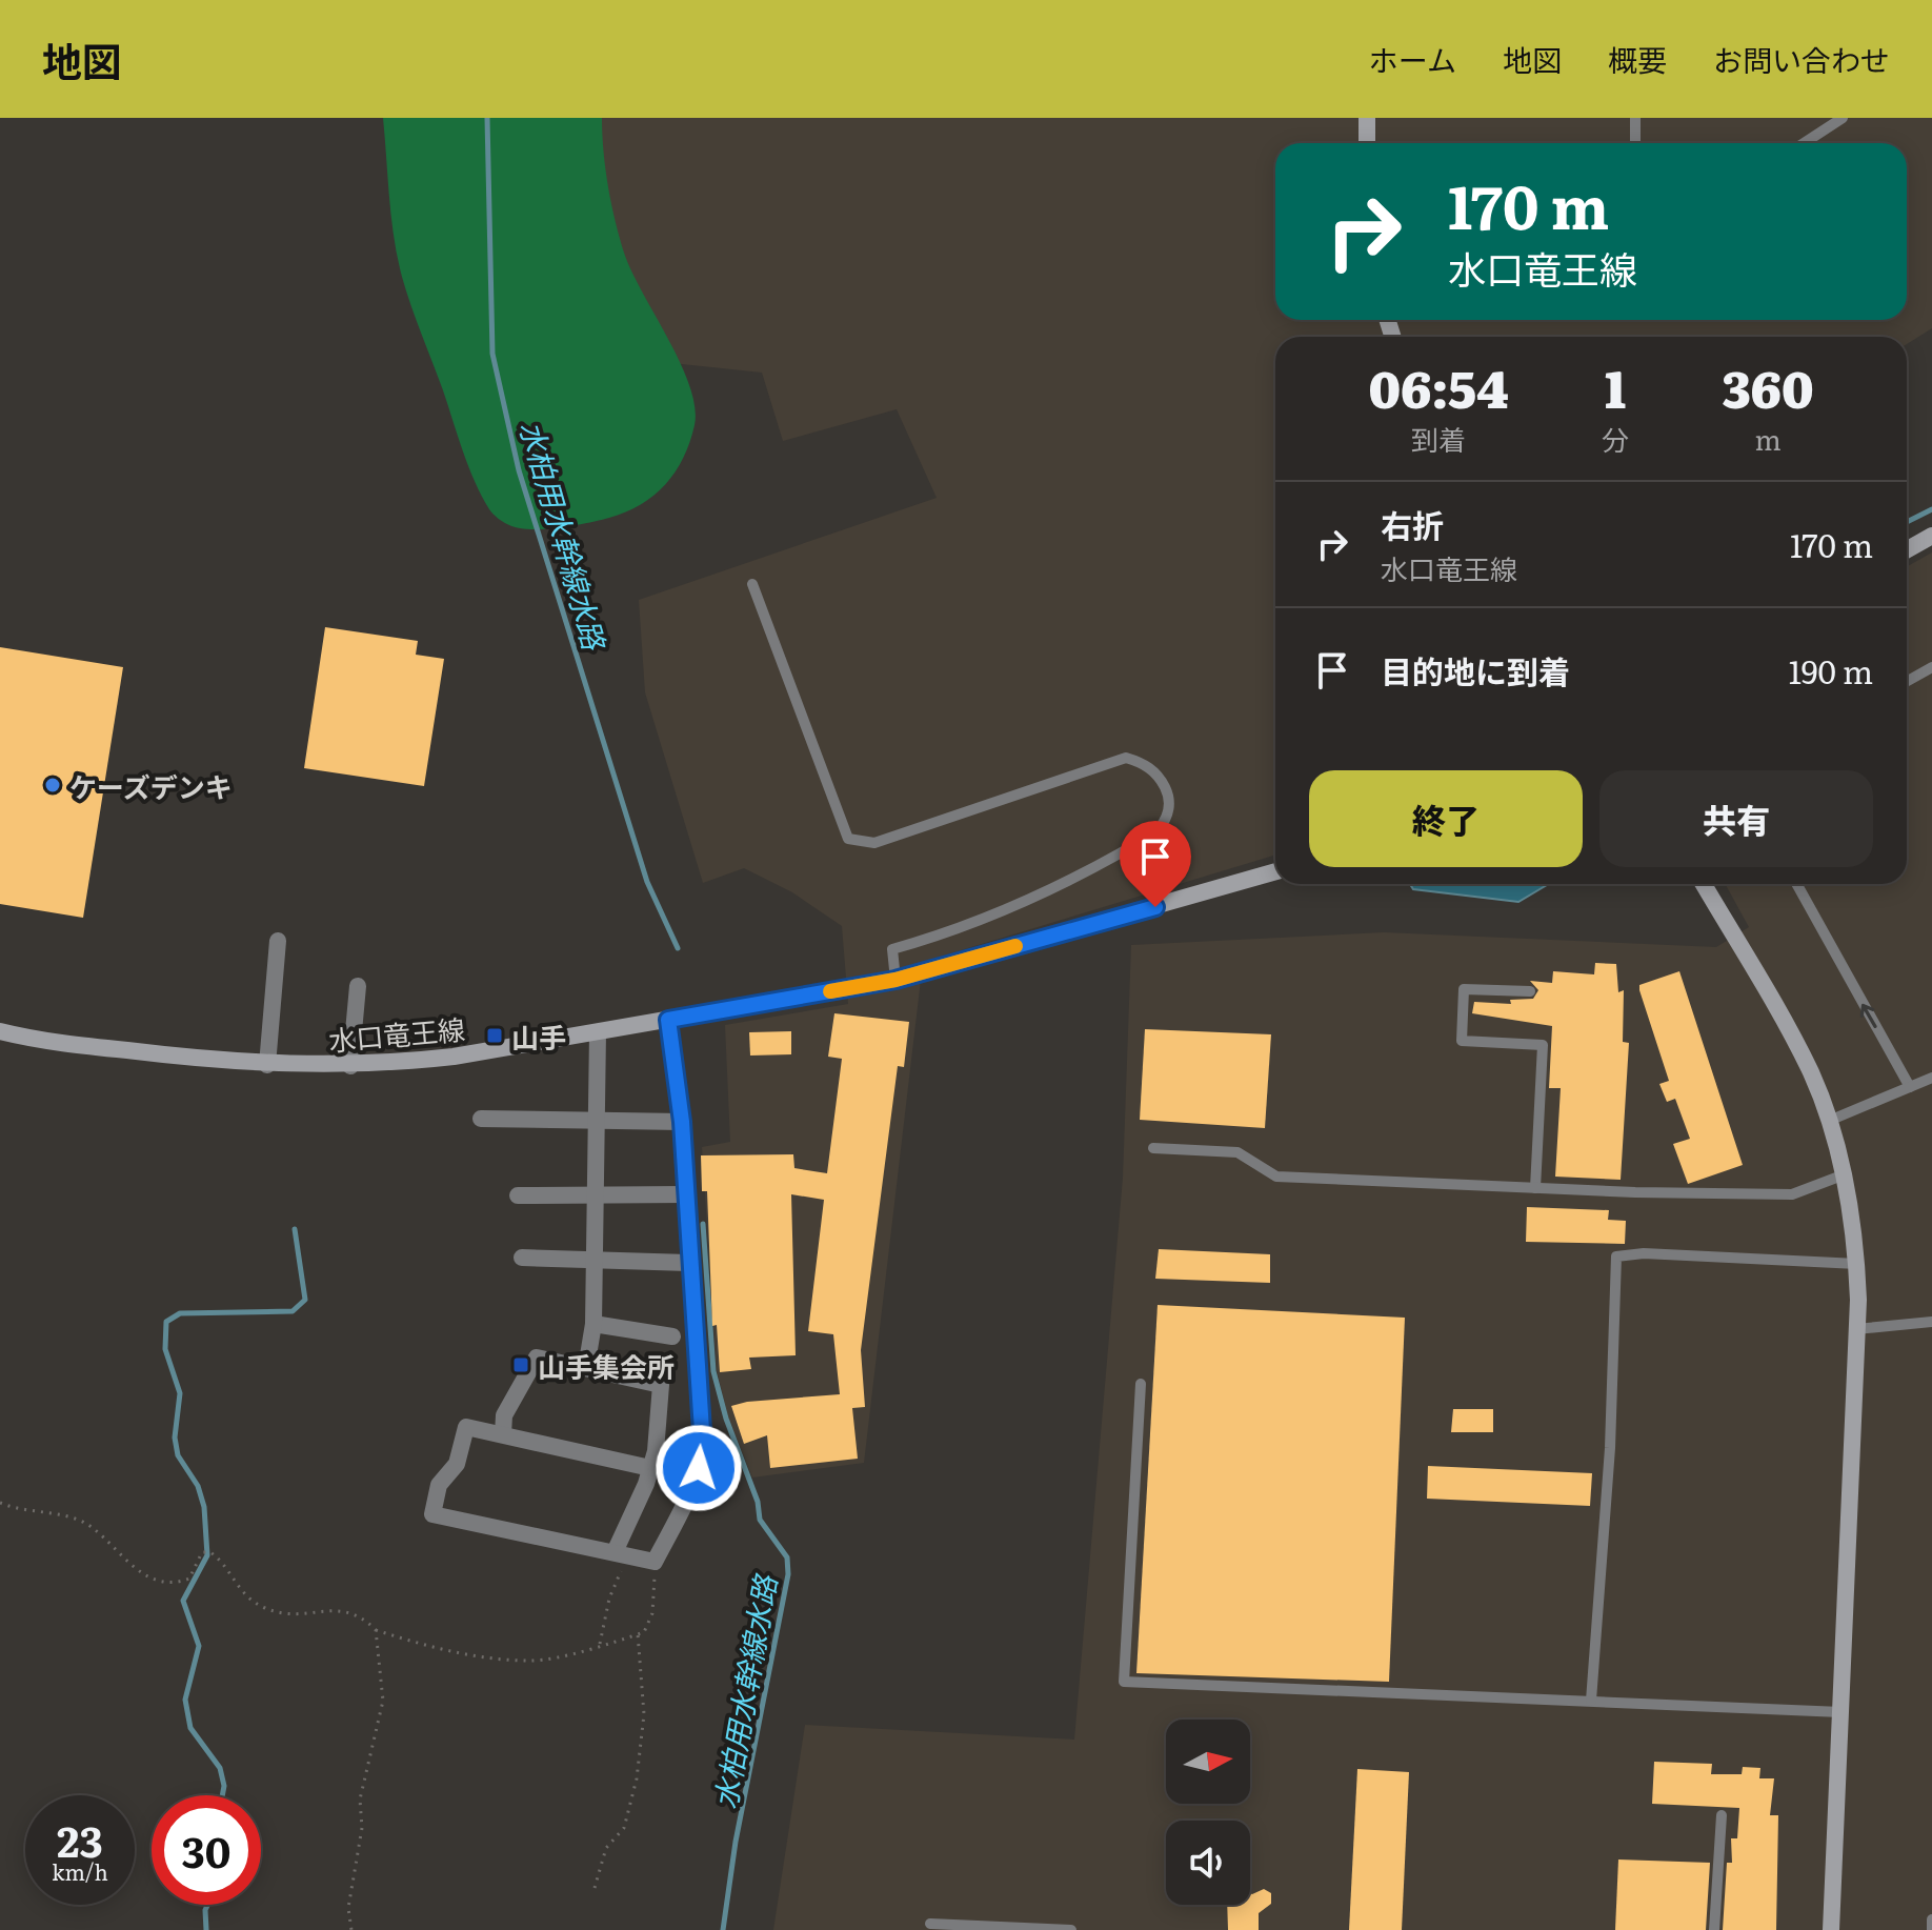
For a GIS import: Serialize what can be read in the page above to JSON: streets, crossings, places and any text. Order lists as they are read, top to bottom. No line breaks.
{"streets":{"main road":["水口竜王線"]},"water":["水柏用水幹線水路"],"places":{"other":["ケーズデンキ"],"transit":["山手","山手集会所"]},"north":"right","page":{"header":"地図","nav":["ホーム","地図","概要","お問い合わせ"],"turn":["170 m","水口竜王線"],"eta":["06:54","到着","1","分","360","m"],"list":[{"name":"右折","note":"水口竜王線","value":"170 m"},{"name":"目的地に到着","value":"190 m"}],"buttons":["終了","共有"],"speed":"23 km/h","limit":"30"}}
